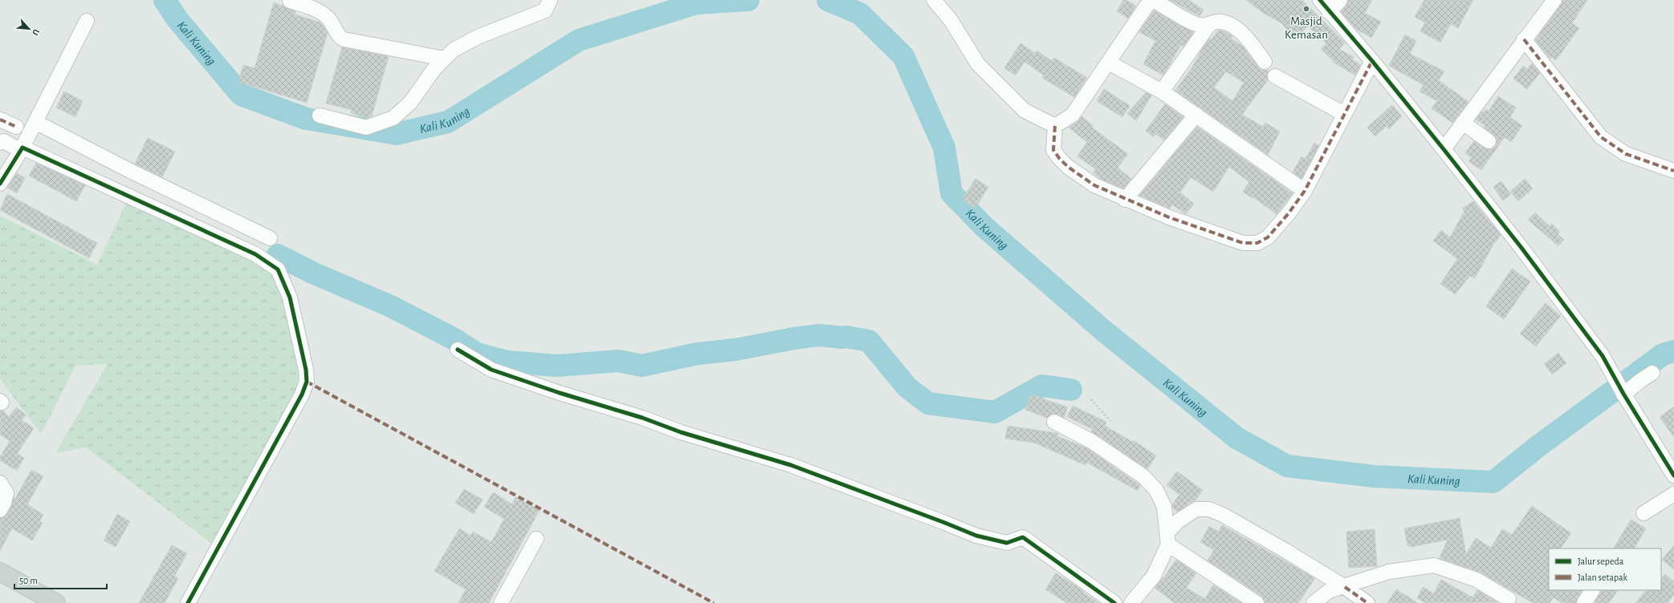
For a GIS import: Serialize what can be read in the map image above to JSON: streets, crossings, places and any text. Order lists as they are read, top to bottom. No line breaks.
{"water":["Kali Kuning"],"places":["Masjid Kemasan"],"legend":["Jalur sepeda","Jalan setapak"],"scale_bar":"50 m","north":"bottom right"}
